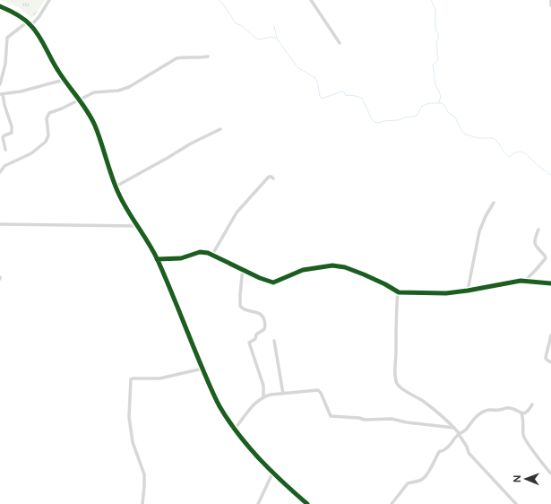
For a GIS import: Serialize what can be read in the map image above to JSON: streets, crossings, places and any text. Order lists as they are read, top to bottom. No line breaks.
{"north":"left"}
